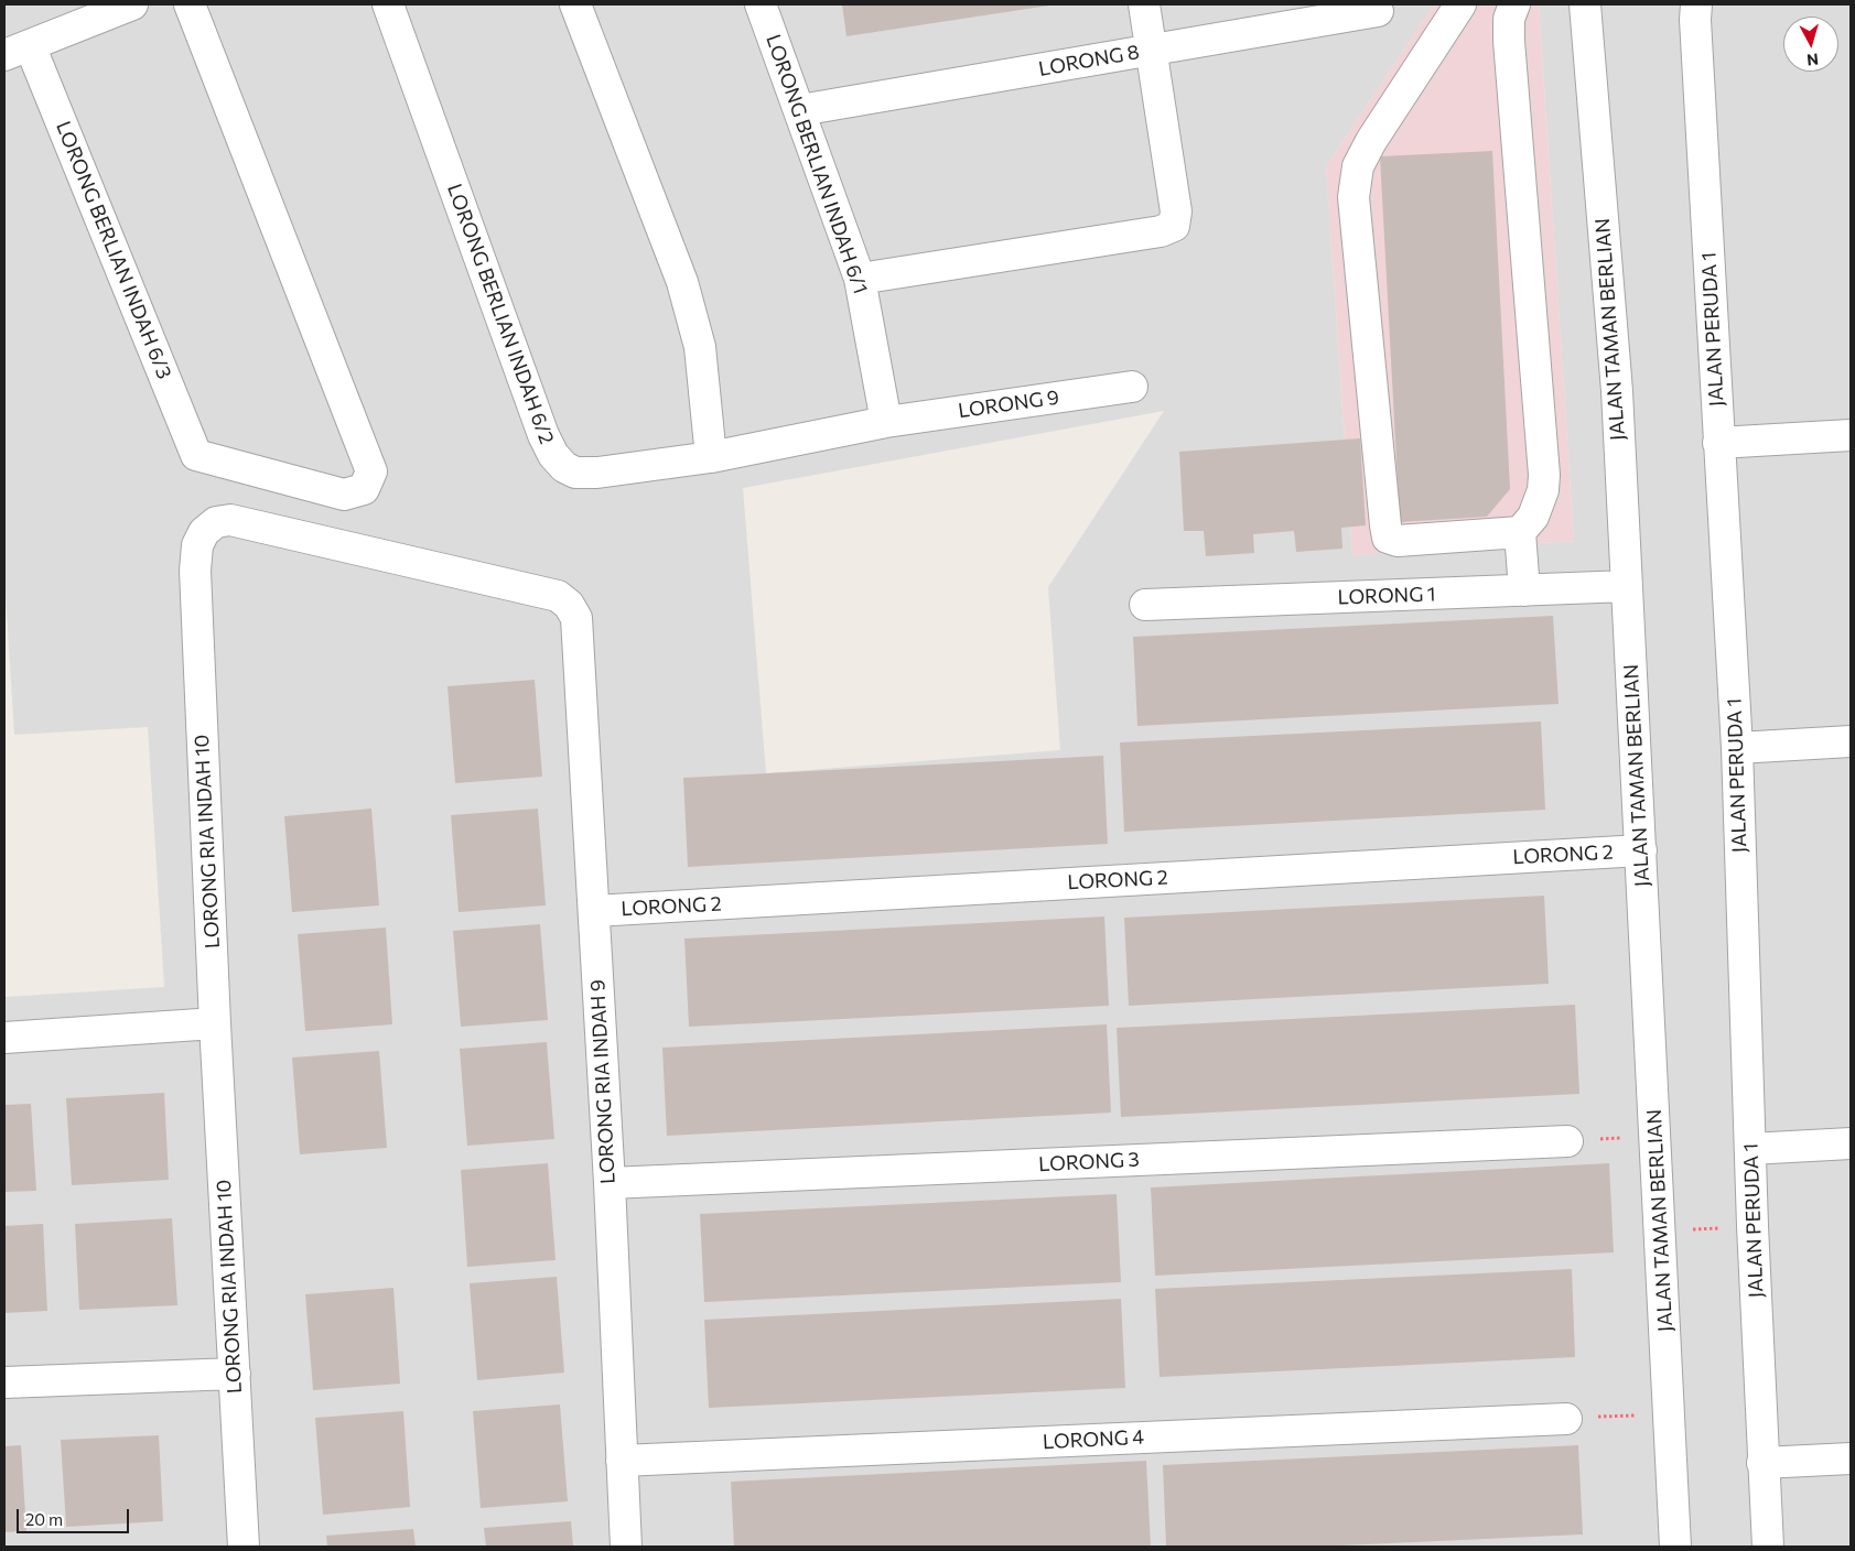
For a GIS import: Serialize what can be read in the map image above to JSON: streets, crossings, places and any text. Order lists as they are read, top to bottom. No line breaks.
{"streets":{"street":["LORONG 8","LORONG BERLIAN INDAH 6/1","LORONG BERLIAN INDAH 6/3","LORONG BERLIAN INDAH 6/2","JALAN TAMAN BERLIAN","JALAN PERUDA 1","LORONG 9","LORONG 1","LORONG RIA INDAH 10","LORONG 2","LORONG RIA INDAH 9","LORONG 3","LORONG 4"]},"crossings":[["LORONG 8","LORONG BERLIAN INDAH 6/1"],["LORONG BERLIAN INDAH 6/1","LORONG BERLIAN INDAH 6/2"],["LORONG BERLIAN INDAH 6/1","LORONG 9"],["LORONG BERLIAN INDAH 6/2","LORONG 9"],["JALAN TAMAN BERLIAN","LORONG 1"],["JALAN TAMAN BERLIAN","LORONG 2"],["LORONG RIA INDAH 10","LORONG RIA INDAH 9"],["LORONG 2","LORONG RIA INDAH 9"],["LORONG RIA INDAH 9","LORONG 3"],["LORONG RIA INDAH 9","LORONG 4"]],"scale_bar":"20 m","north":"bottom"}
